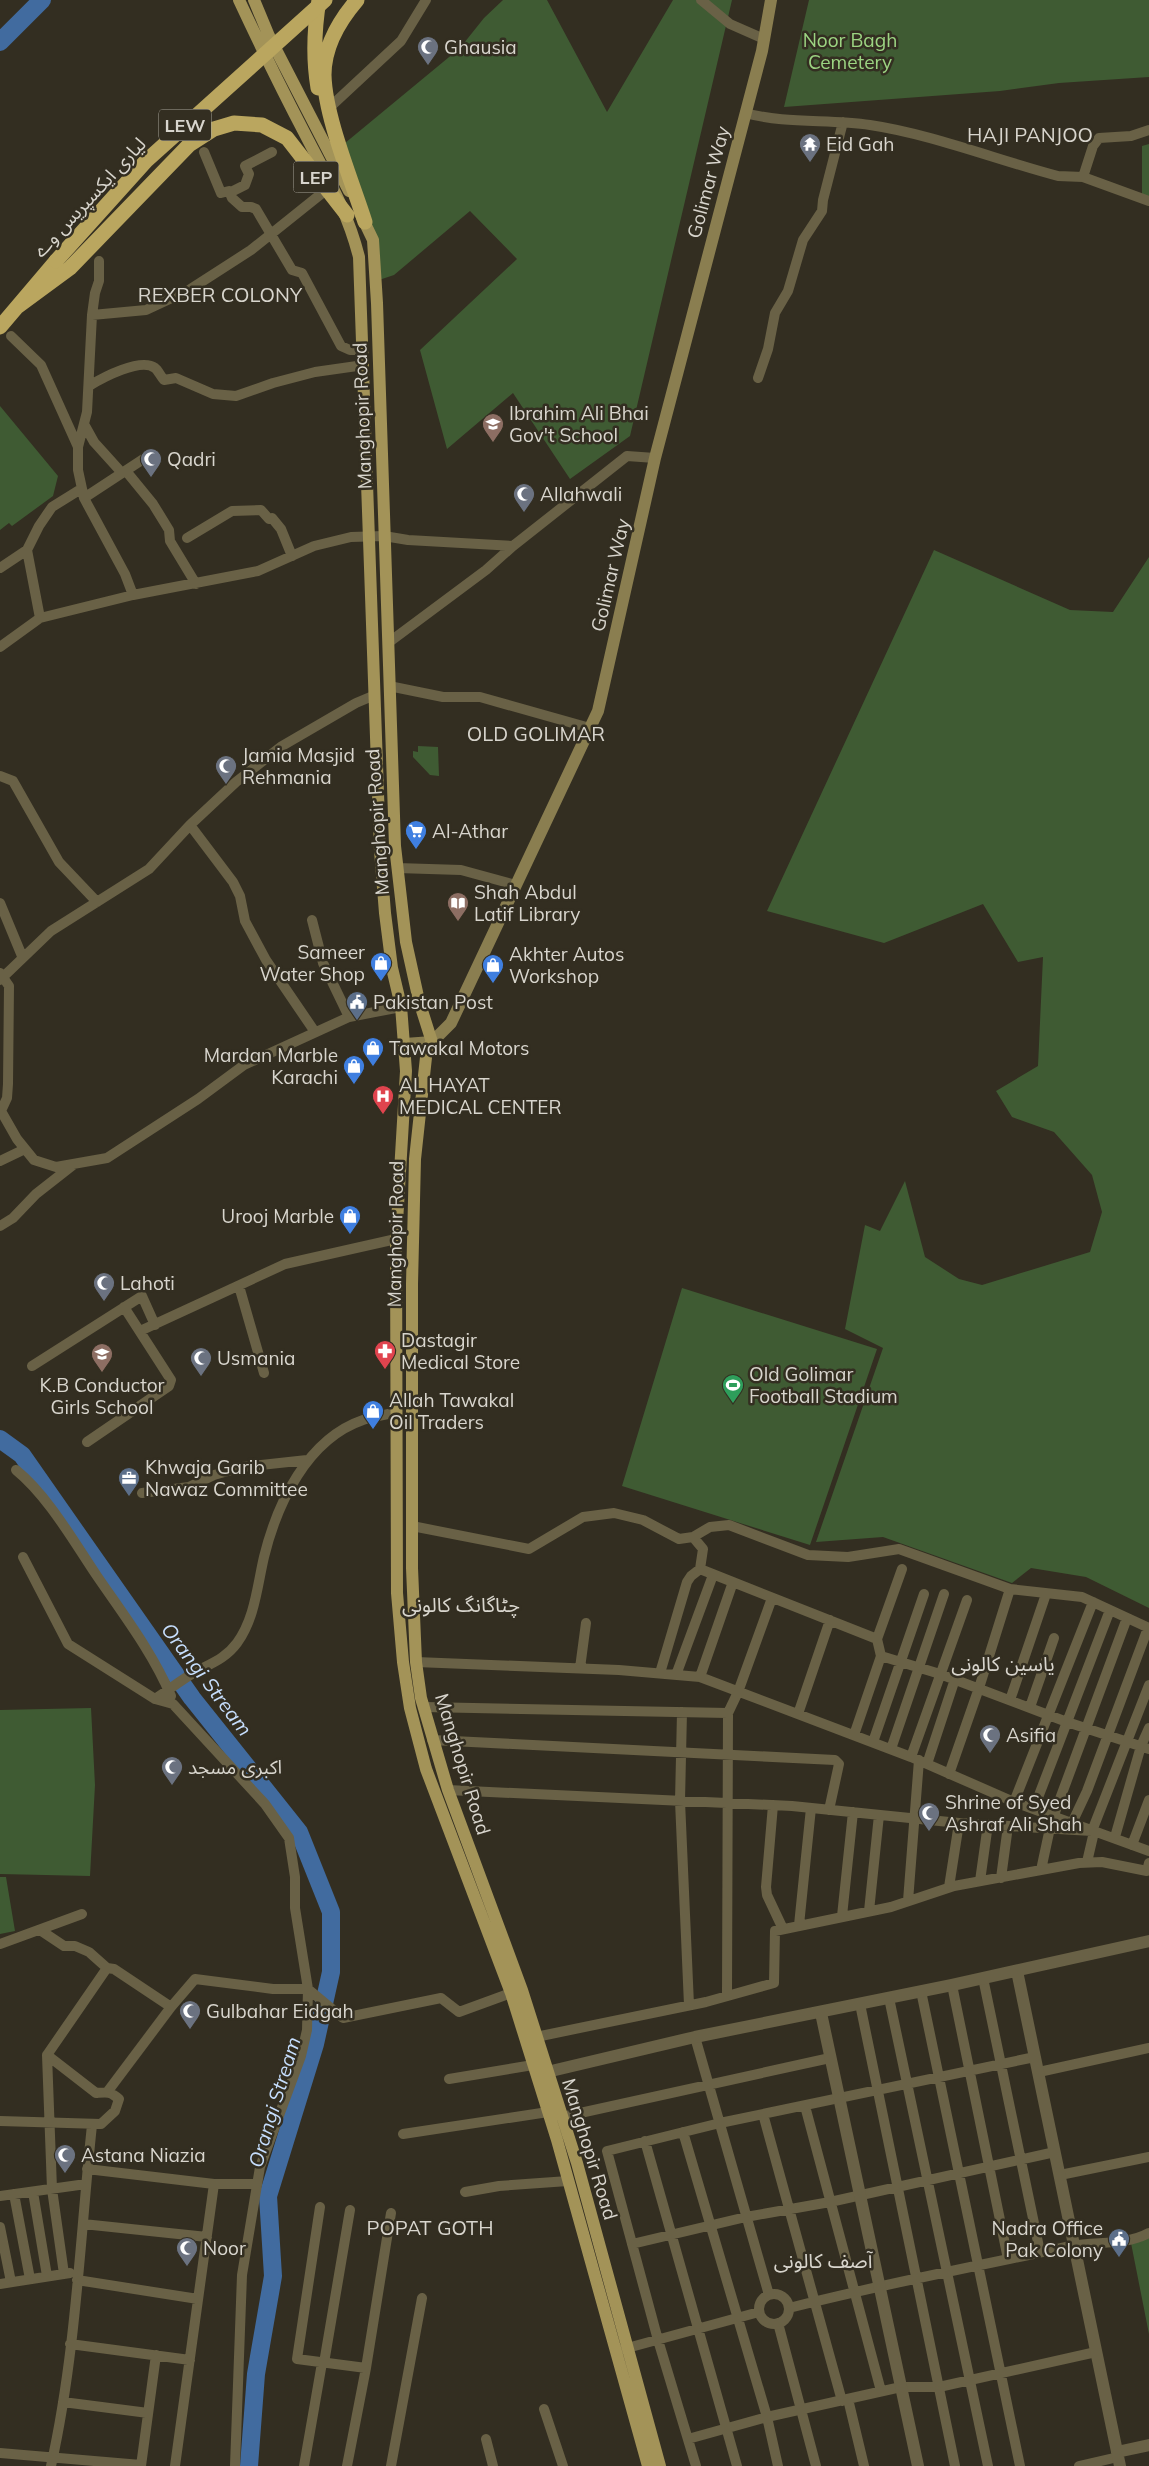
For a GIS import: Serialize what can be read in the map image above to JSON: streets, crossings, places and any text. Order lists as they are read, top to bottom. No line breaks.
{"streets":{"highway":["LEW","LEP","لیاری ایکسپریس وے"],"main road":["Golimar Way","Manghopir Road"]},"crossings":[["LEW","LEP"],["LEW","لیاری ایکسپریس وے"],["LEP","Manghopir Road"],["Golimar Way","Manghopir Road"]],"districts":["HAJI PANJOO","REXBER COLONY","OLD GOLIMAR","چٹاگانگ کالونی","یاسین کالونی","POPAT GOTH","آصف کالونی"],"water":["Orangi Stream"],"parks":["Noor Bagh Cemetery"],"places":{"mosque":["Ghausia","Qadri","Allahwali","Jamia Masjid Rehmania","Lahoti","Usmania","Asifia","اکبری مسجد","Shrine of Syed Ashraf Ali Shah","Gulbahar Eidgah","Astana Niazia","Noor"],"temple":["Eid Gah"],"school or university":["Ibrahim Ali Bhai Gov't School","K.B Conductor Girls School"],"supermarket":["Al-Athar"],"library":["Shah Abdul Latif Library"],"shop":["Sameer Water Shop","Akhter Autos Workshop","Tawakal Motors","Mardan Marble Karachi","Urooj Marble","Allah Tawakal Oil Traders"],"public building":["Pakistan Post","Nadra Office Pak Colony"],"hospital":["AL HAYAT MEDICAL CENTER"],"pharmacy":["Dastagir Medical Store"],"sports":["Old Golimar Football Stadium"],"office":["Khwaja Garib Nawaz Committee"]}}
